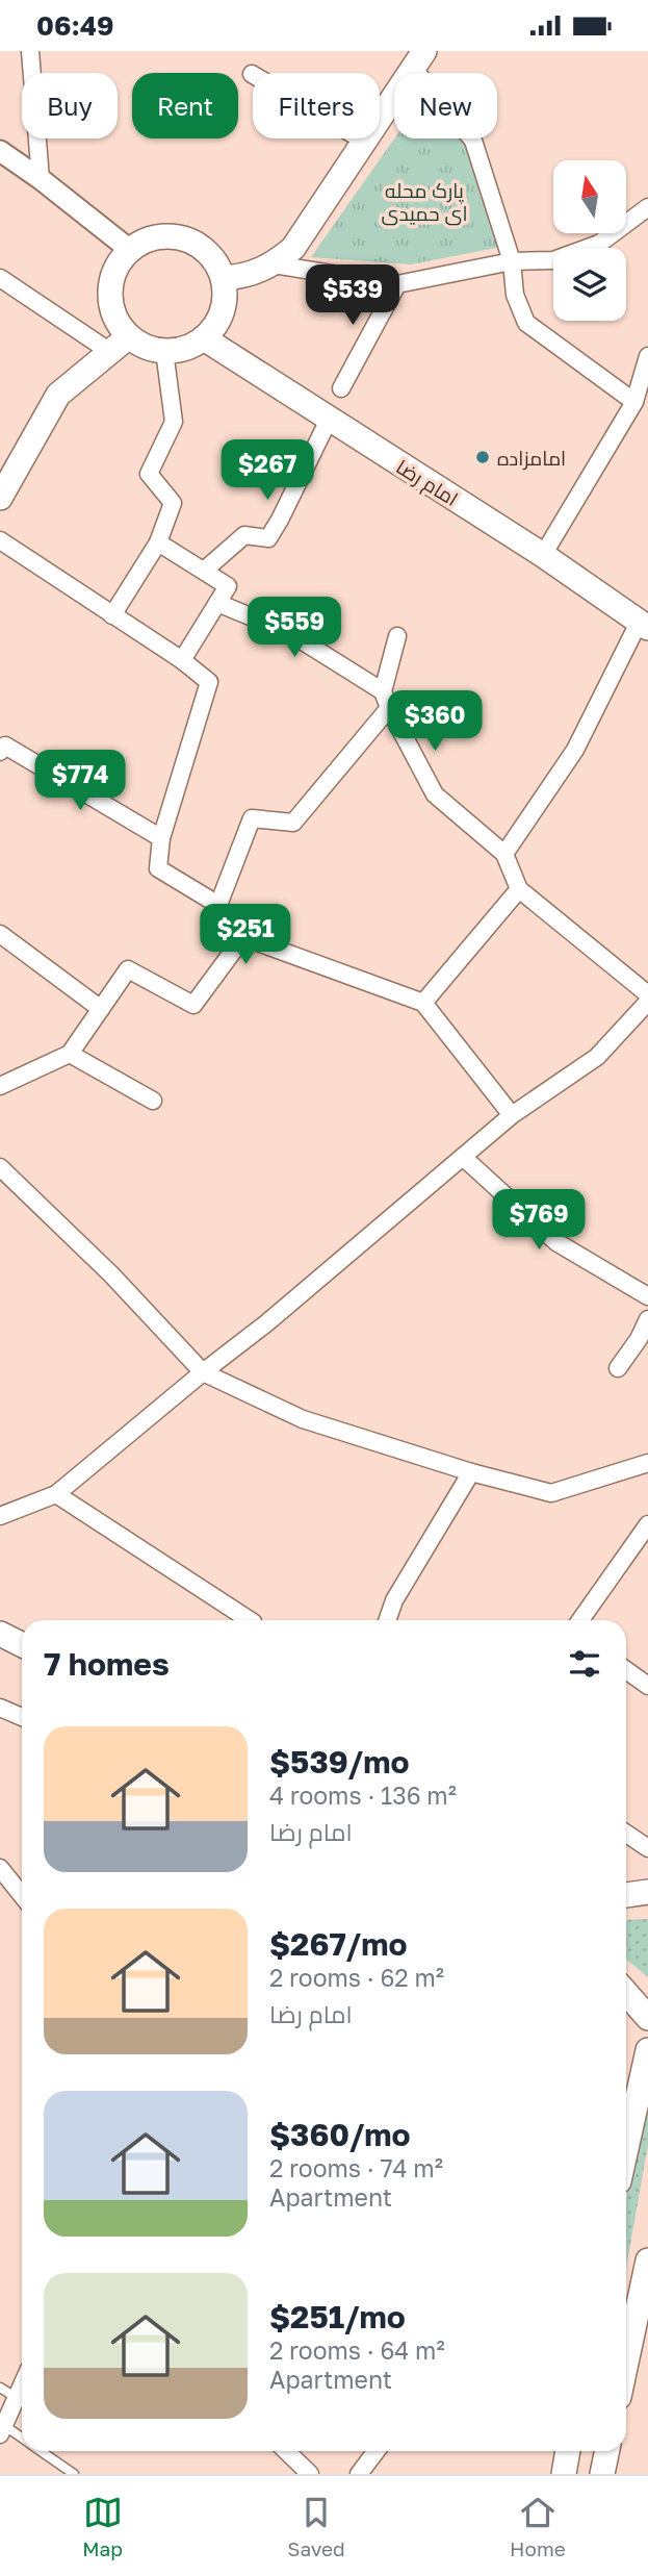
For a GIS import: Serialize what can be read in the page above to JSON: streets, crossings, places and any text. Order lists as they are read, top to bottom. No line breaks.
{"streets":{"main road":["امام رضا"]},"parks":["پارک محله ای حمیدی"],"places":["امامزاده"],"north":"top","page":{"status":"06:49","chip":["Buy","Rent","Filters","New"],"price":["$539","$267","$559","$360","$774","$251","$769"],"heading":"7 homes","list":[{"name":"$539/mo","note":"4 rooms · 136 m² · امام رضا"},{"name":"$267/mo","note":"2 rooms · 62 m² · امام رضا"},{"name":"$360/mo","note":"2 rooms · 74 m² · Apartment"},{"name":"$251/mo","note":"2 rooms · 64 m² · Apartment"}],"tabs":["Map","Saved","Home"]}}
